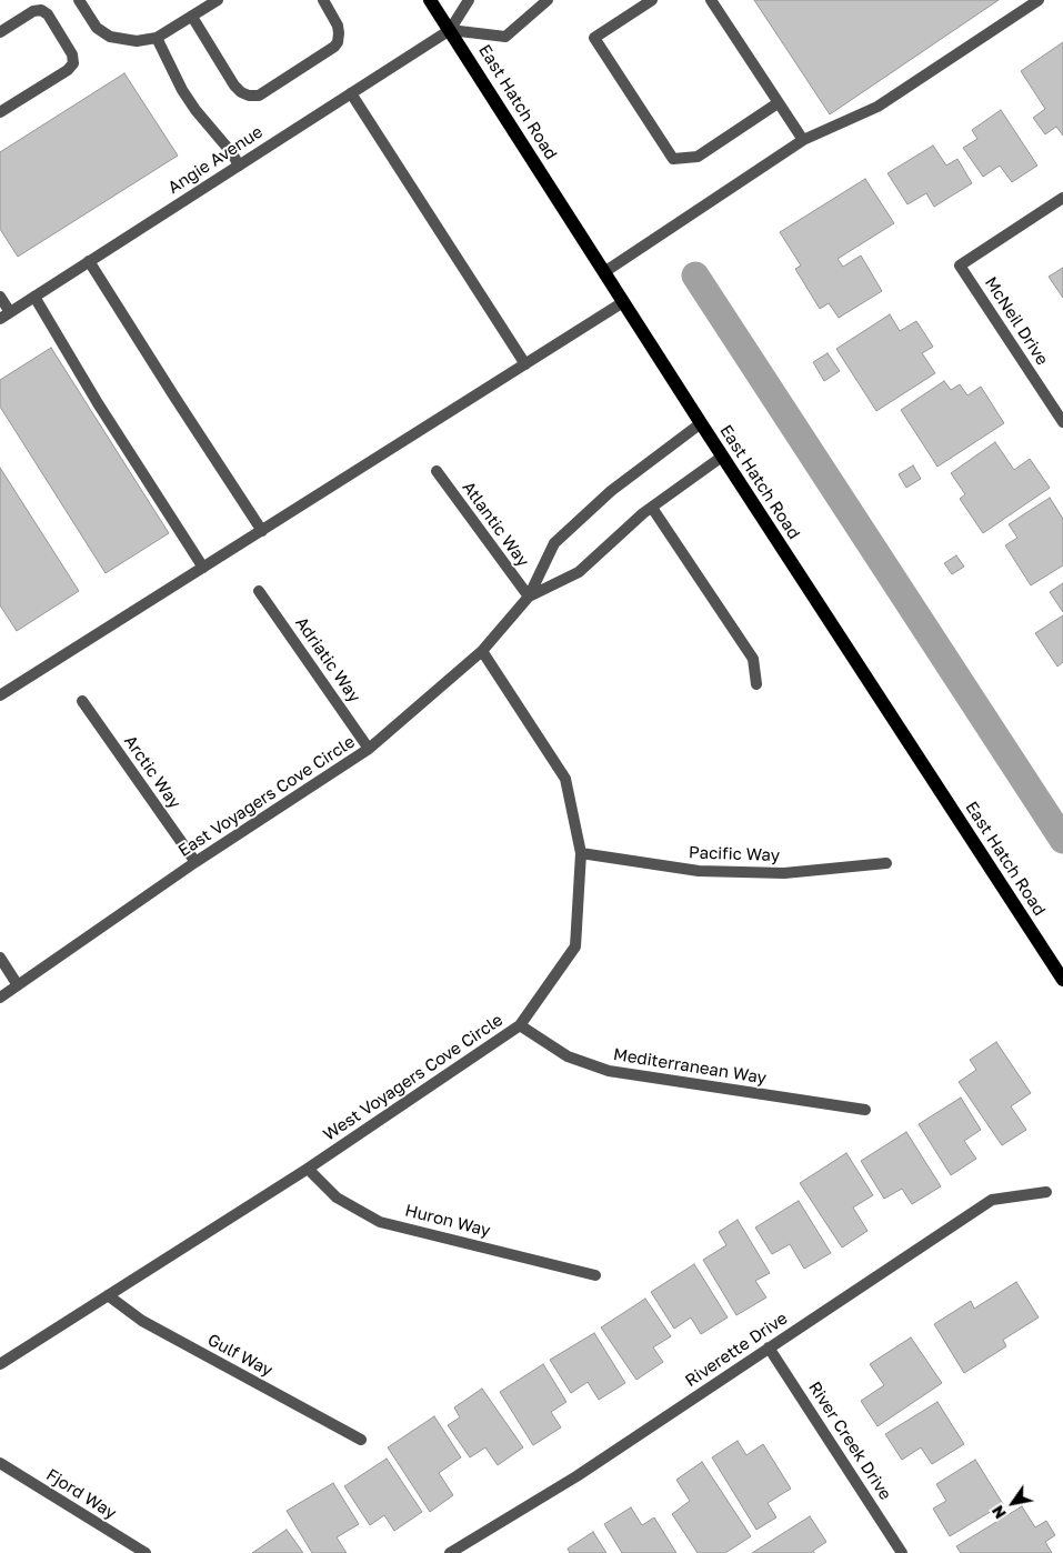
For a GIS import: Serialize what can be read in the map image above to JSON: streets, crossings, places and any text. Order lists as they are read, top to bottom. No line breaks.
{"streets":{"main road":["East Hatch Road"],"street":["Angie Avenue","McNeil Drive","Atlantic Way","Adriatic Way","Arctic Way","East Voyagers Cove Circle","Pacific Way","Mediterranean Way","West Voyagers Cove Circle","Huron Way","Riverette Drive","Gulf Way","River Creek Drive","Fjord Way"]},"crossings":[["East Hatch Road","Angie Avenue"],["East Hatch Road","East Voyagers Cove Circle"],["Atlantic Way","East Voyagers Cove Circle"],["Adriatic Way","East Voyagers Cove Circle"],["Arctic Way","East Voyagers Cove Circle"],["East Voyagers Cove Circle","West Voyagers Cove Circle"],["Pacific Way","West Voyagers Cove Circle"],["Mediterranean Way","West Voyagers Cove Circle"],["West Voyagers Cove Circle","Huron Way"],["West Voyagers Cove Circle","Gulf Way"],["Riverette Drive","River Creek Drive"]],"north":"bottom left"}
